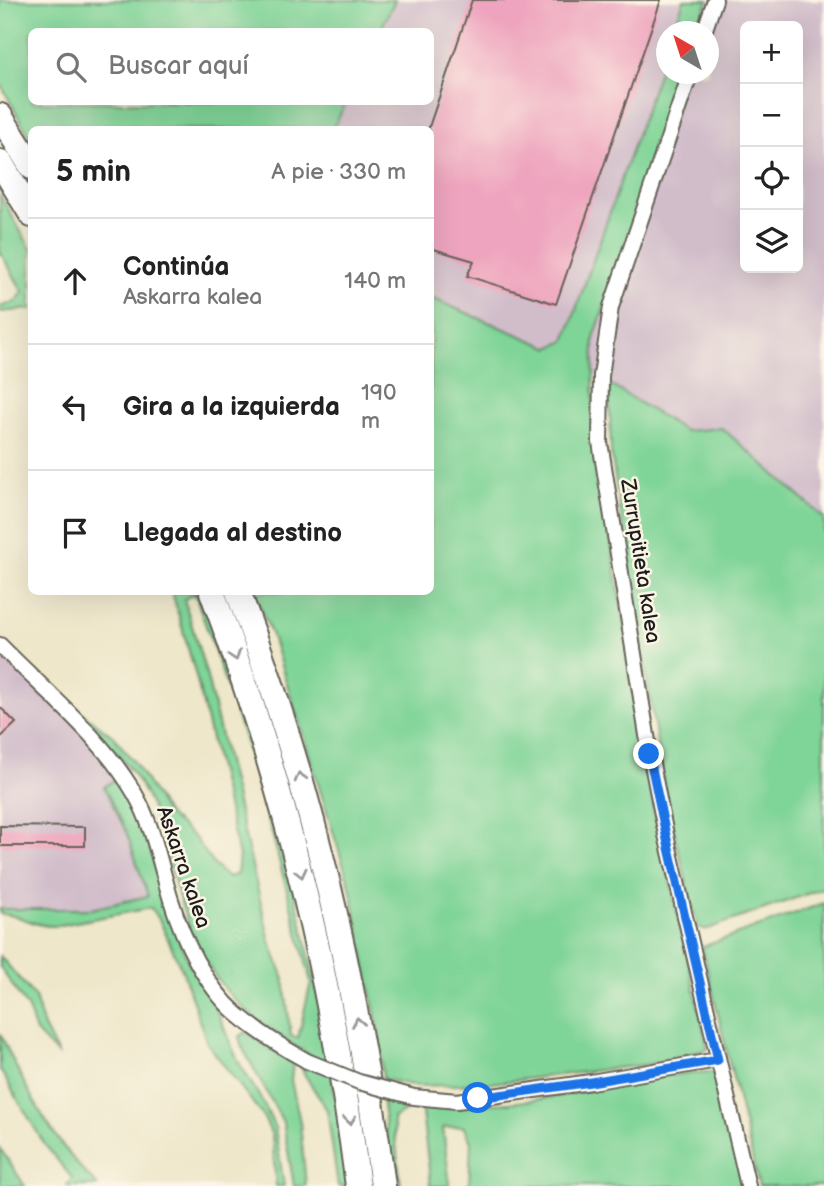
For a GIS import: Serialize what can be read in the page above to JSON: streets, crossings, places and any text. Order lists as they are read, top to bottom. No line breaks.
{"streets":{"street":["Zurrupitieta kalea","Askarra kalea"]},"crossings":[["Zurrupitieta kalea","Askarra kalea"]],"north":"top left","page":{"map_buttons":["+","−"],"search":"Buscar aquí","heading":["5 min","A pie · 330 m"],"list":[["Continúa","Askarra kalea","140 m"],["Gira a la izquierda","190 m"],"Llegada al destino"]}}
